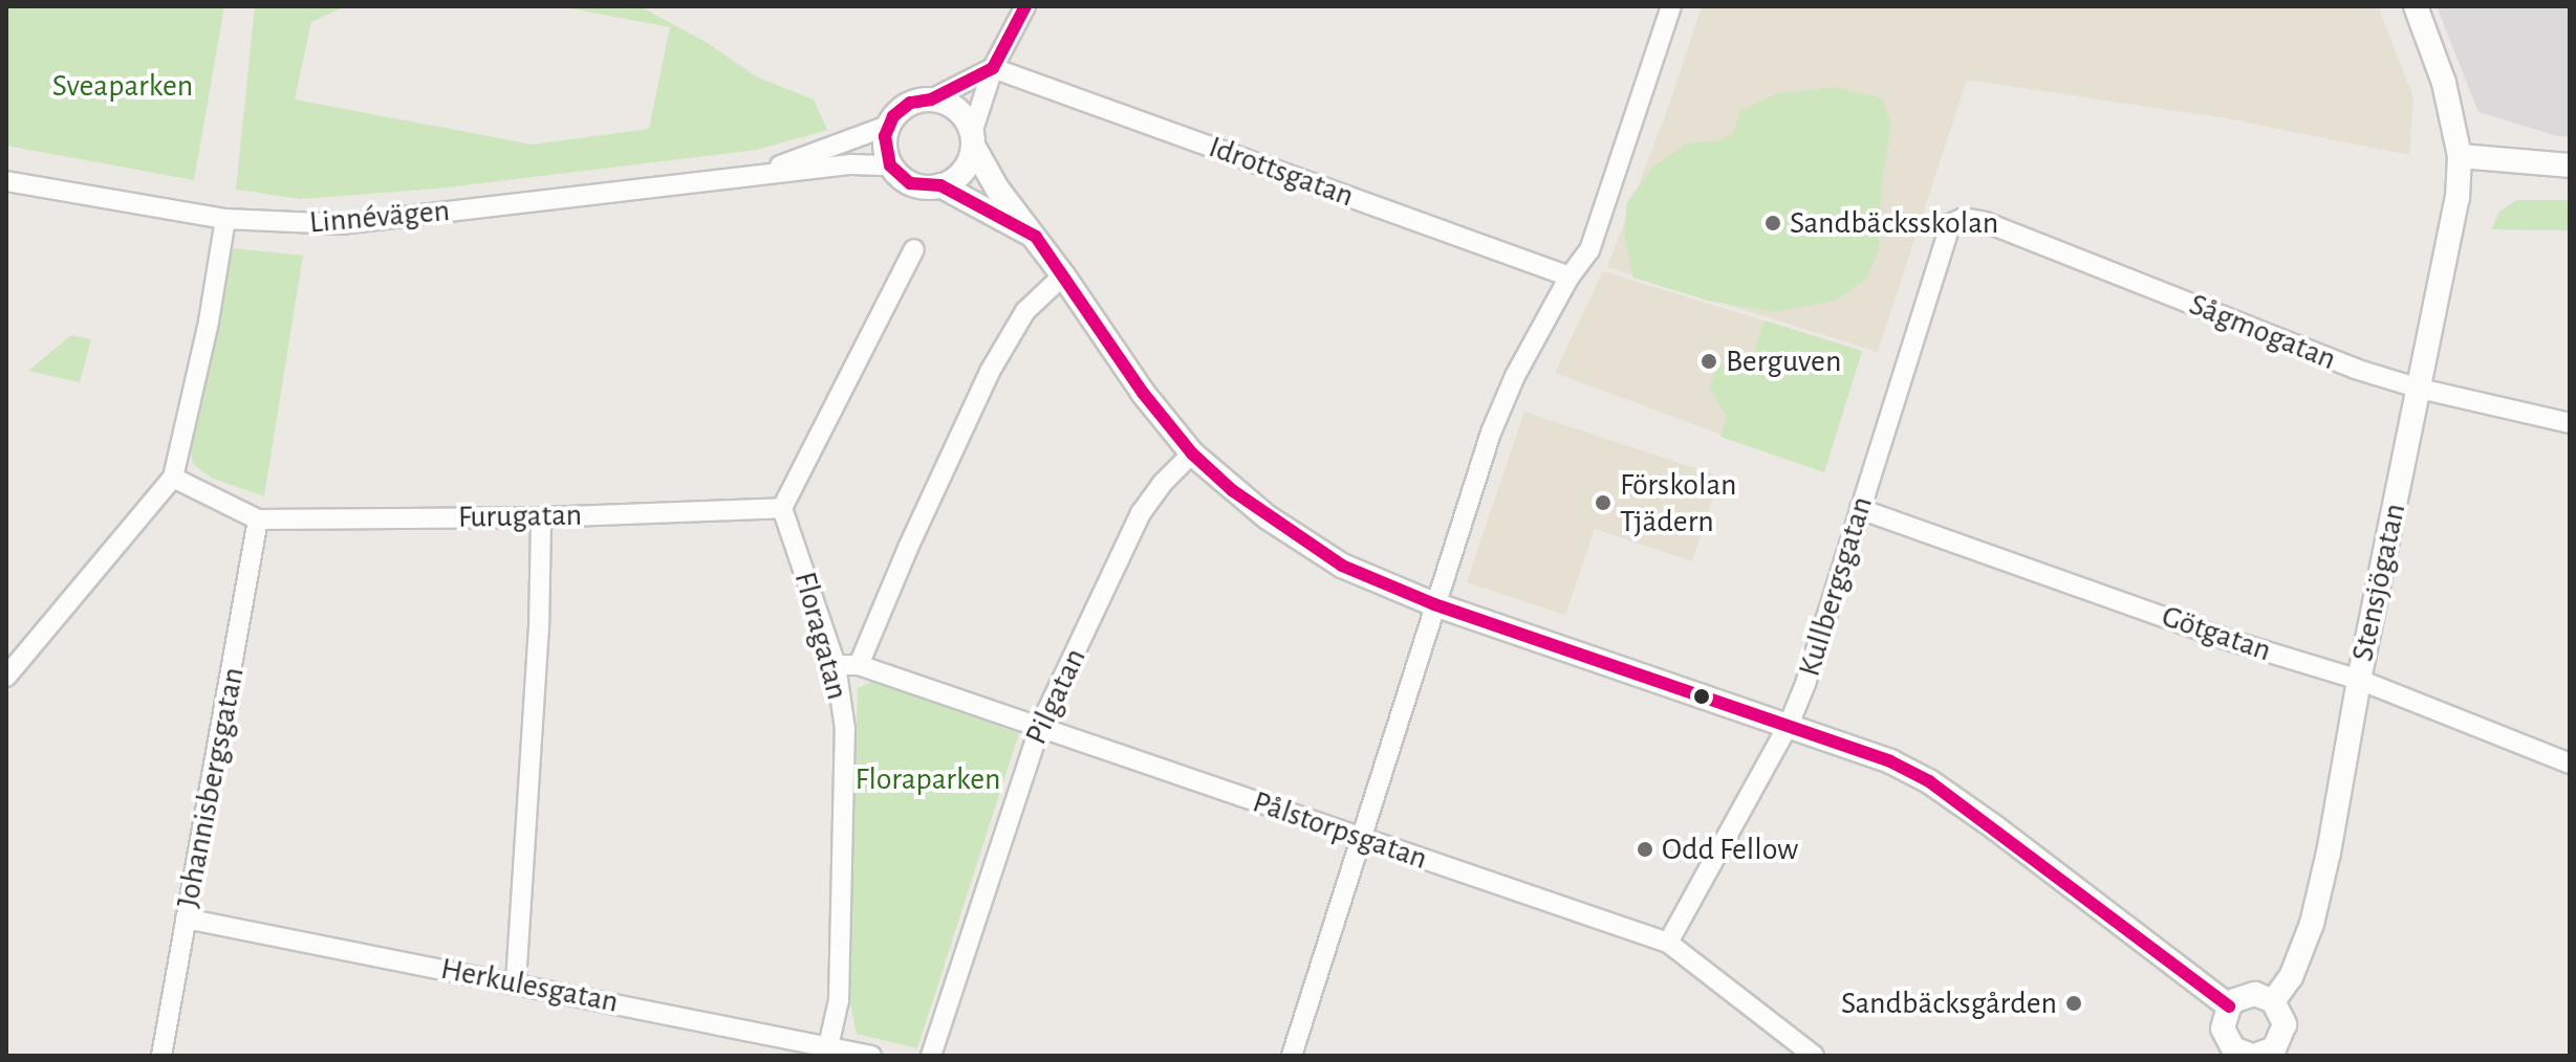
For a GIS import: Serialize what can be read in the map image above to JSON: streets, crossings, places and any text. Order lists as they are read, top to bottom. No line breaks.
{"streets":{"street":["Idrottsgatan","Linnévägen","Sågmogatan","Furugatan","Stensjögatan","Kullbergsgatan","Götgatan","Floragatan","Pilgatan","Johannisbergsgatan","Pålstorpsgatan","Herkulesgatan"]},"crossings":[["Sågmogatan","Stensjögatan"],["Sågmogatan","Kullbergsgatan"],["Furugatan","Floragatan"],["Furugatan","Johannisbergsgatan"],["Stensjögatan","Götgatan"],["Kullbergsgatan","Götgatan"],["Kullbergsgatan","Pålstorpsgatan"],["Floragatan","Pålstorpsgatan"],["Floragatan","Herkulesgatan"],["Pilgatan","Pålstorpsgatan"],["Johannisbergsgatan","Herkulesgatan"]],"parks":["Sveaparken","Floraparken"],"places":["Sandbäcksskolan","Berguven","Förskolan Tjädern","Odd Fellow","Sandbäcksgården"]}
